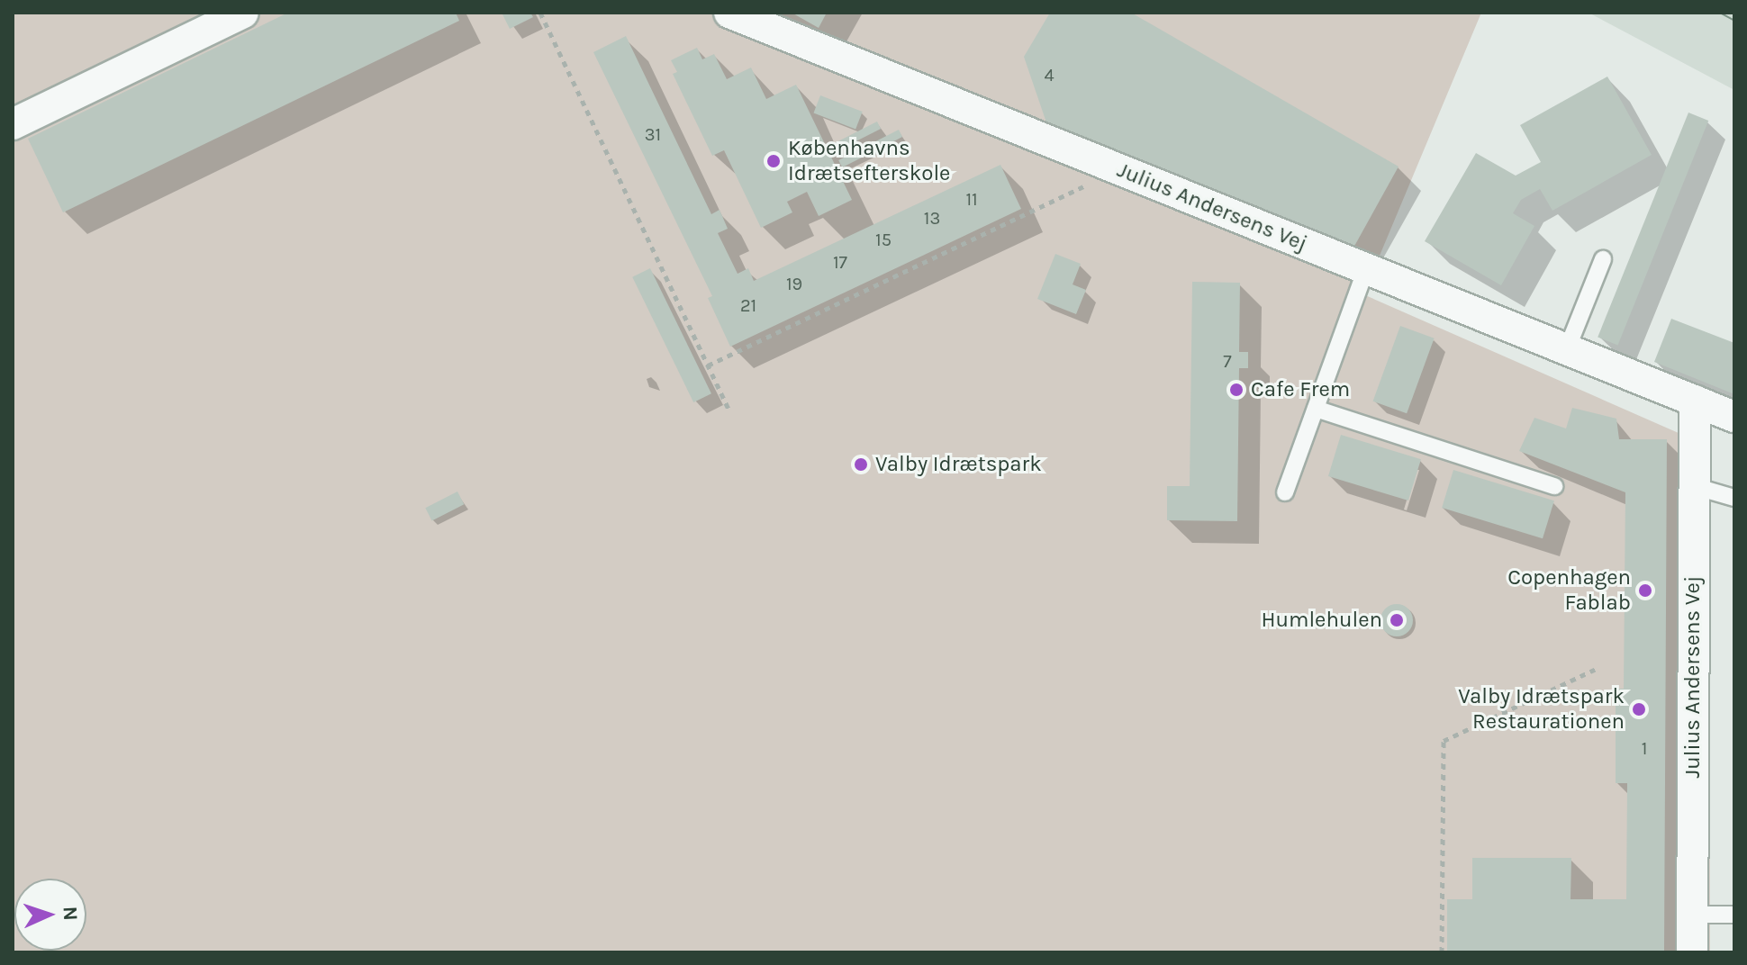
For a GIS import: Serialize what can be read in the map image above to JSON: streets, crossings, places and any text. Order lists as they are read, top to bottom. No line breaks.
{"streets":{"street":["Julius Andersens Vej"]},"places":["Københavns Idrætsefterskole","Cafe Frem","Valby Idrætspark","Copenhagen Fablab","Humlehulen","Valby Idrætspark Restaurationen"],"house_numbers":["4","31","11","13","15","17","19","21","7","1"],"north":"right"}
